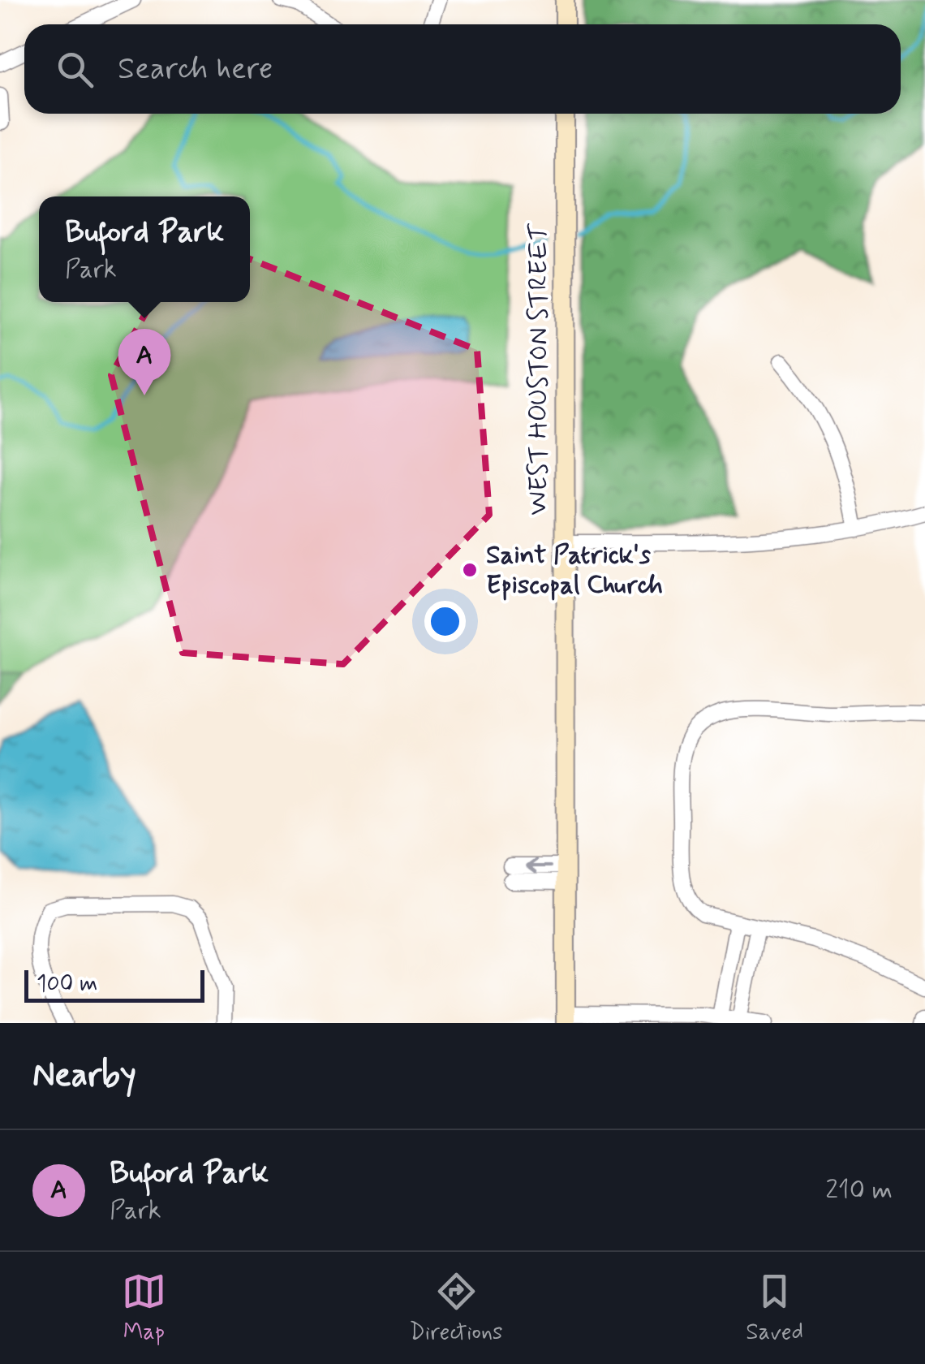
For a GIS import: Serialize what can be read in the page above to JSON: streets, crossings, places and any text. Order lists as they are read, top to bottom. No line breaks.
{"streets":{"main road":["WEST HOUSTON STREET"]},"places":["Saint Patrick's Episcopal Church"],"scale_bar":"100 m","page":{"search":"Search here","popup":["Buford Park","Park"],"pins":"A","scale":"100 m","heading":"Nearby","list":[{"mark":"A","name":"Buford Park","note":"Park","value":"210 m"}],"nav":["Map","Directions","Saved"]}}
